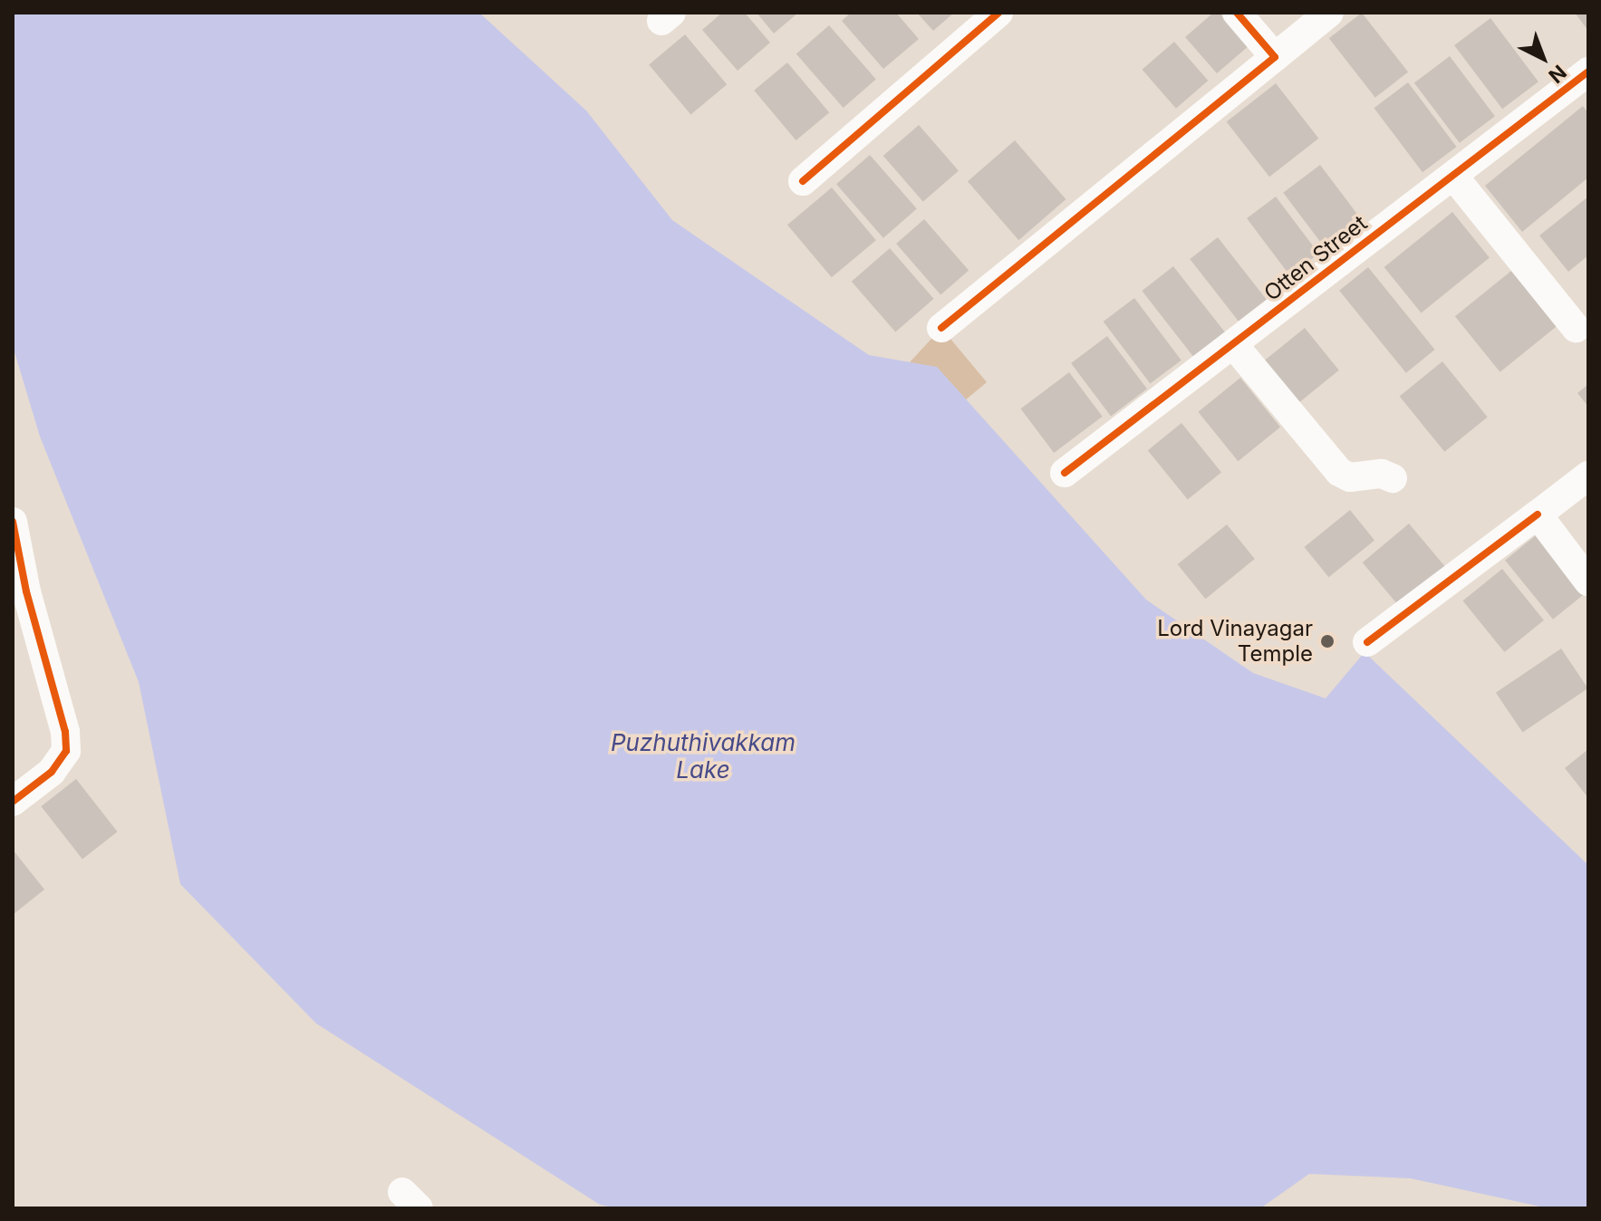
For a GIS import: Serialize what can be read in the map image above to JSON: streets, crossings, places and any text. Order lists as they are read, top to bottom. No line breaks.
{"streets":{"street":["Otten Street"]},"water":["Puzhuthivakkam Lake"],"places":["Lord Vinayagar Temple"],"north":"bottom right"}
